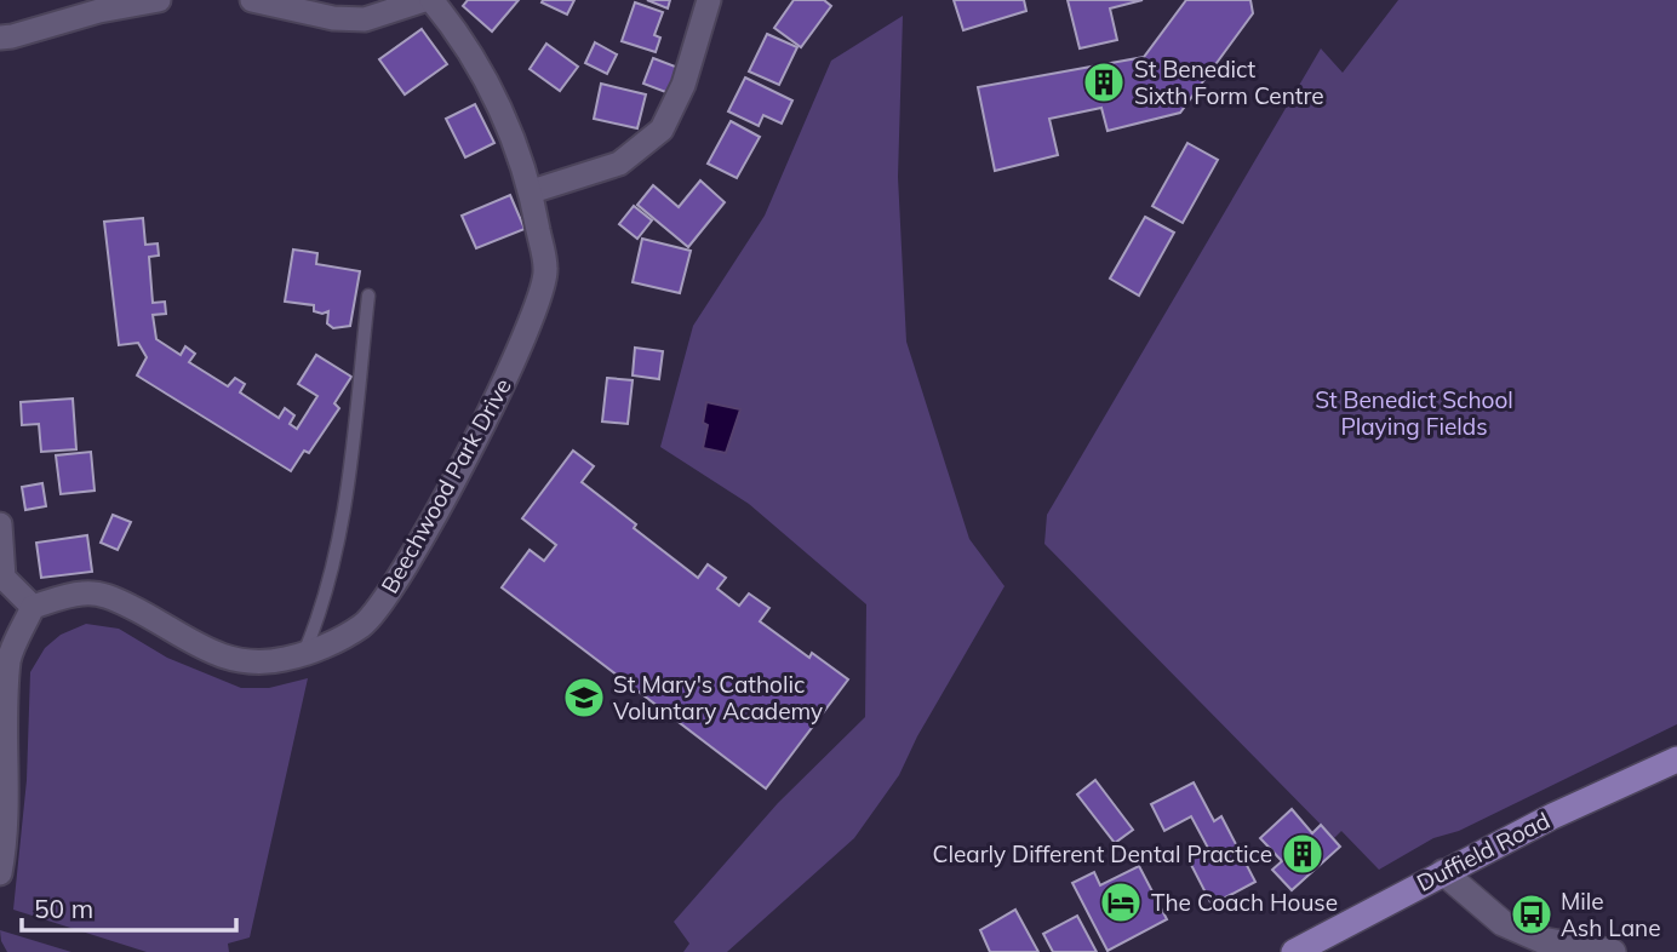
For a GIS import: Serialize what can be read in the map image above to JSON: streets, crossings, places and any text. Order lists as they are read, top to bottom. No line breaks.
{"streets":{"main road":["Duffield Road"],"street":["Beechwood Park Drive"]},"parks":["St Benedict School Playing Fields"],"places":{"building":["St Benedict Sixth Form Centre","Clearly Different Dental Practice"],"school or university":["St Mary's Catholic Voluntary Academy"],"hotel":["The Coach House"],"bus stop":["Mile Ash Lane"]},"scale_bar":"50 m"}
